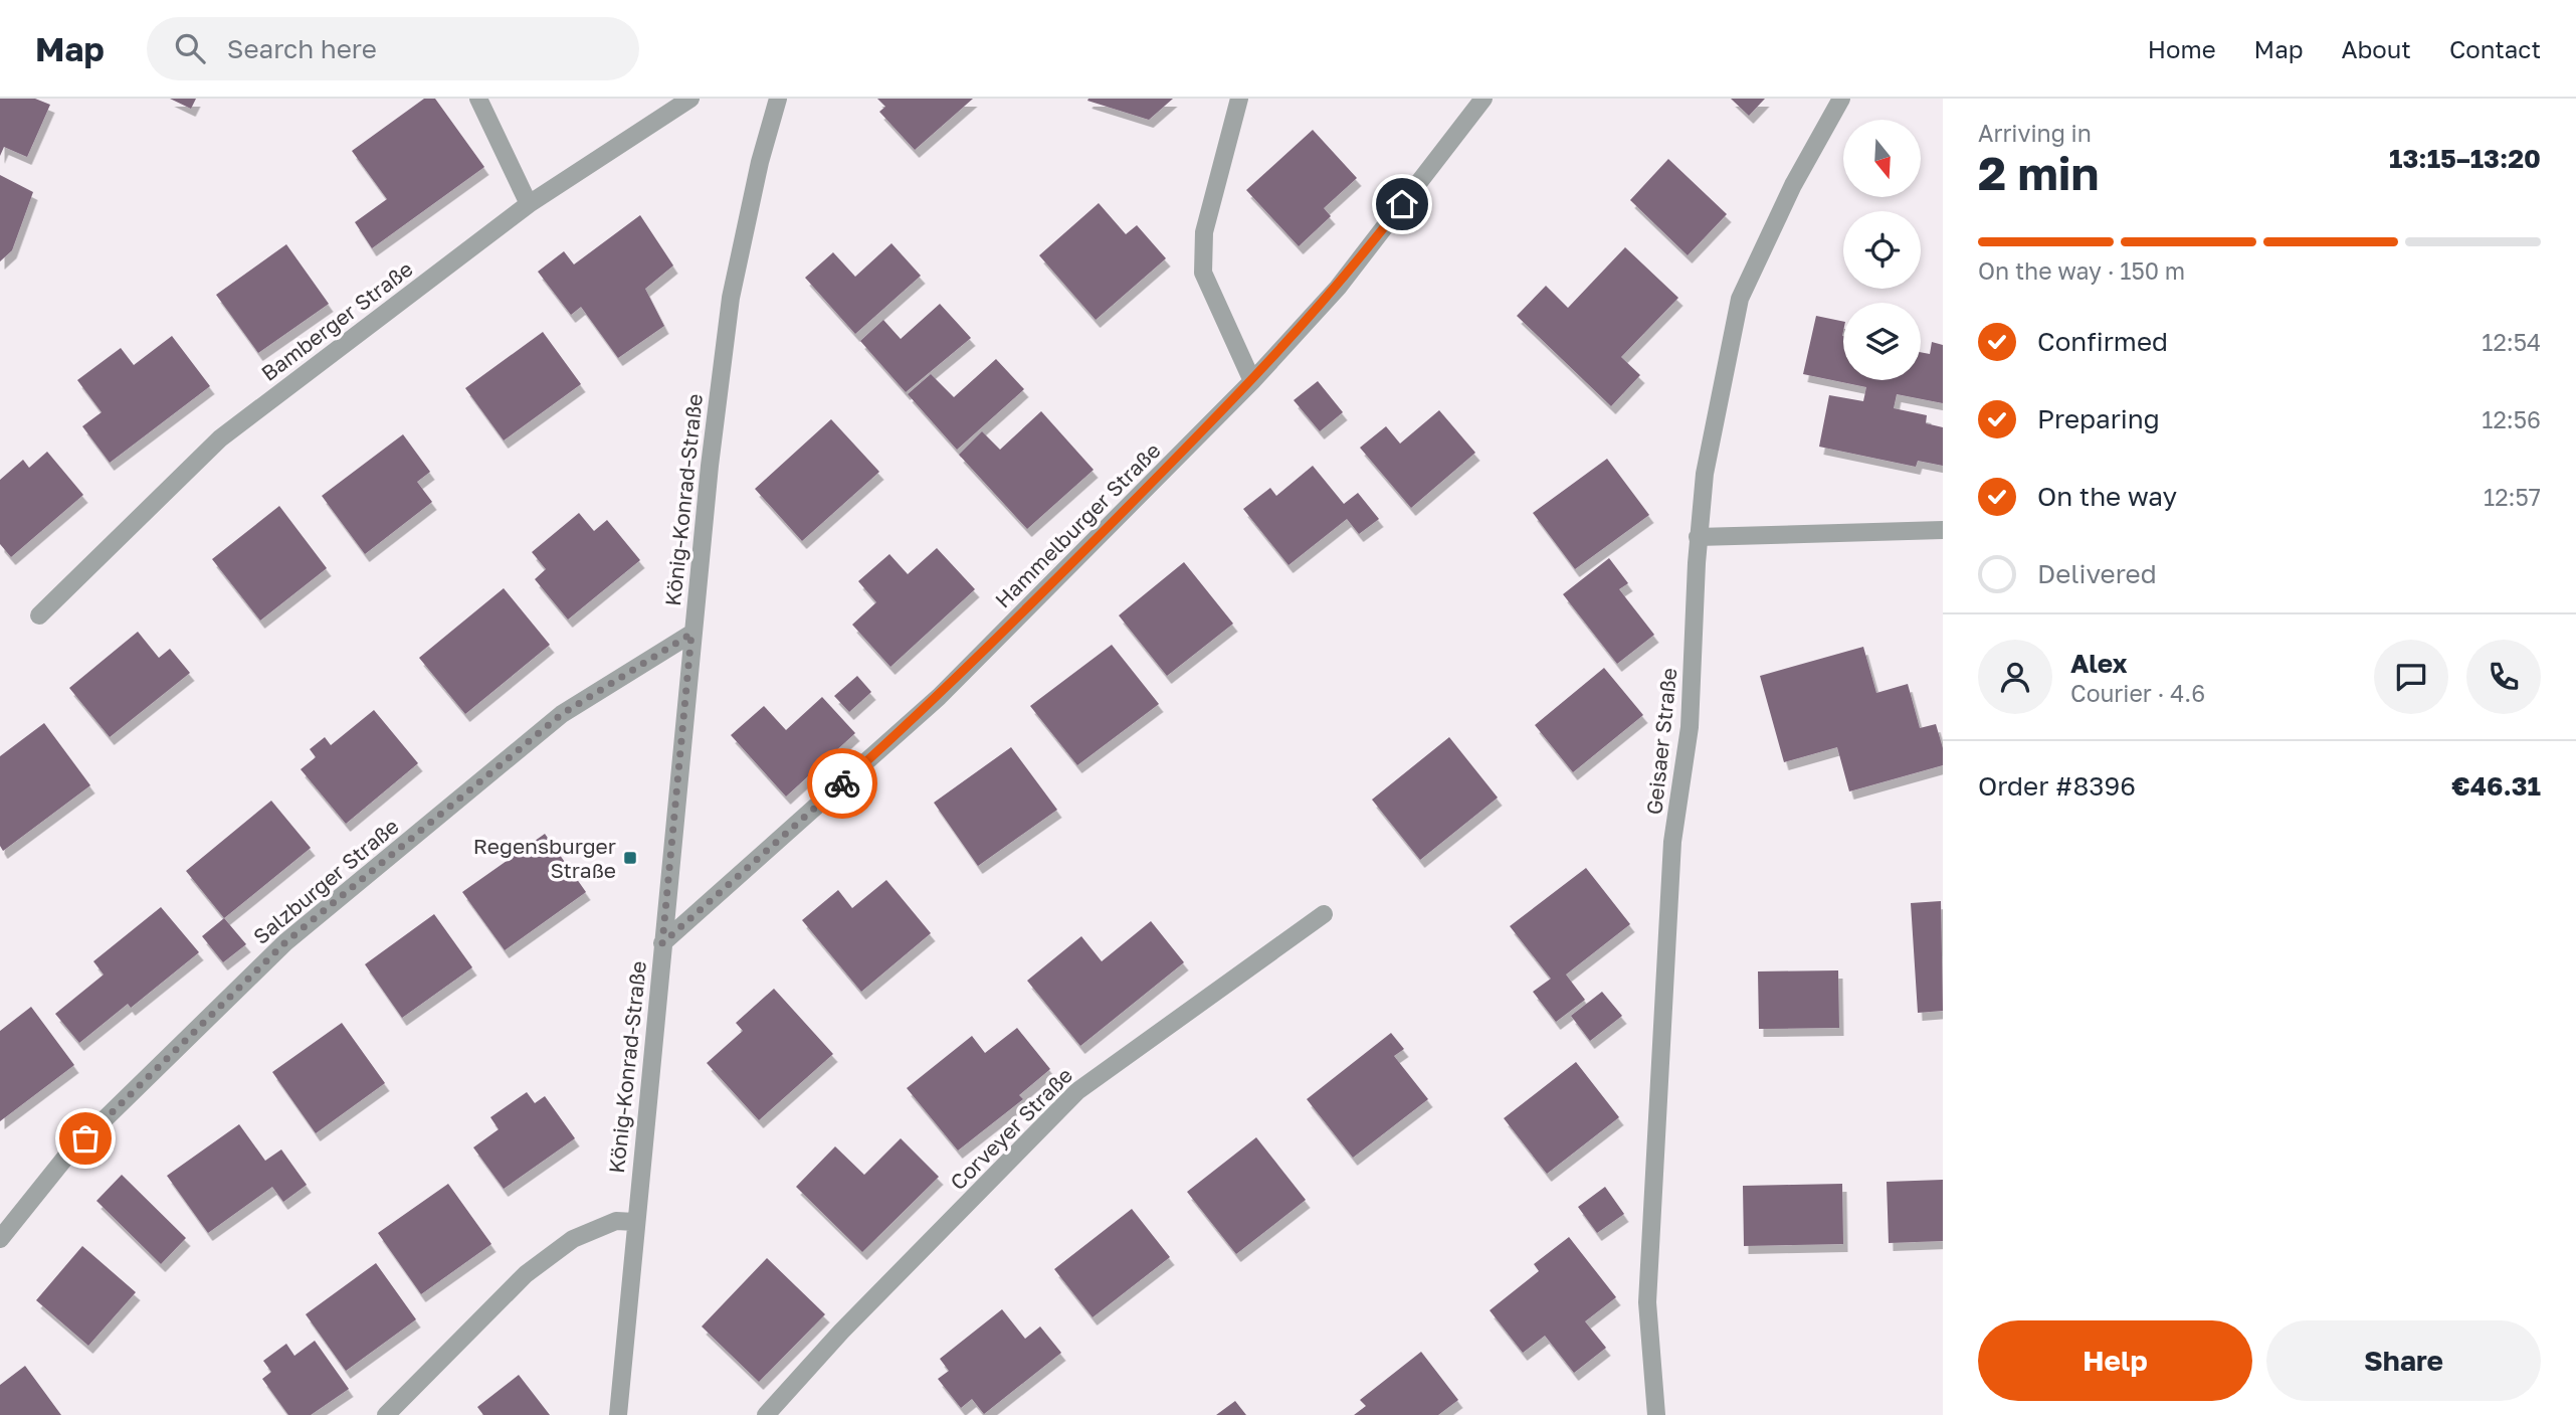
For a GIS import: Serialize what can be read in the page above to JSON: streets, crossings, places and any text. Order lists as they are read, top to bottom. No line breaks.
{"streets":{"street":["Bamberger Straße","König-Konrad-Straße","Hammelburger Straße","Geisaer Straße","Salzburger Straße","Corveyer Straße"]},"crossings":[["König-Konrad-Straße","Hammelburger Straße"],["König-Konrad-Straße","Salzburger Straße"]],"places":{"transit":["Regensburger Straße"]},"north":"bottom","page":{"header":"Map","search":"Search here","nav":["Home","Map","About","Contact"],"heading":["2 min","Arriving in","13:15–13:20"],"panel":["Alex","Courier · 4.6","Order #8396","€46.31"],"bar":"On the way · 150 m","list":[["Confirmed","12:54"],["Preparing","12:56"],["On the way","12:57"],"Delivered"],"buttons":["Help","Share"]}}
